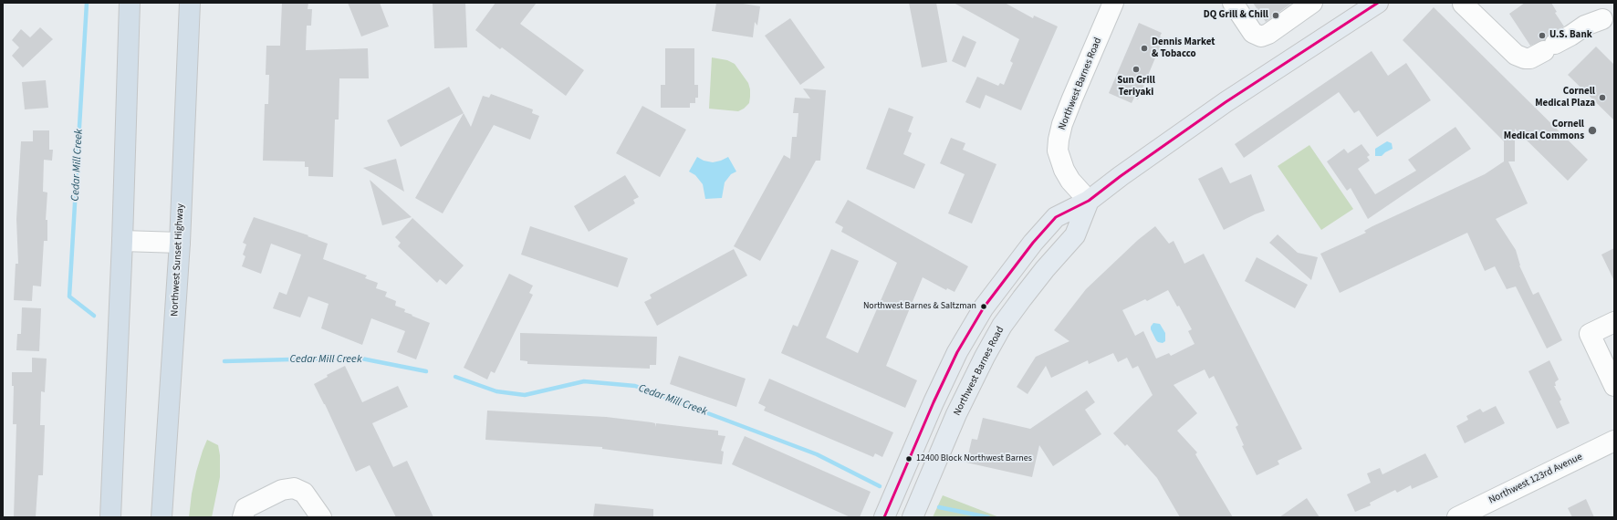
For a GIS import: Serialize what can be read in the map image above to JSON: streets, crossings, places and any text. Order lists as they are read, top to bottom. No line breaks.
{"streets":{"highway":["Northwest Sunset Highway"],"main road":["Northwest Barnes Road"],"street":["Northwest 123rd Avenue"]},"water":["Cedar Mill Creek"],"places":["DQ Grill & Chill","U.S. Bank","Dennis Market & Tobacco","Sun Grill Teriyaki","Cornell Medical Plaza","Cornell Medical Commons","Northwest Barnes & Saltzman","12400 Block Northwest Barnes"]}
